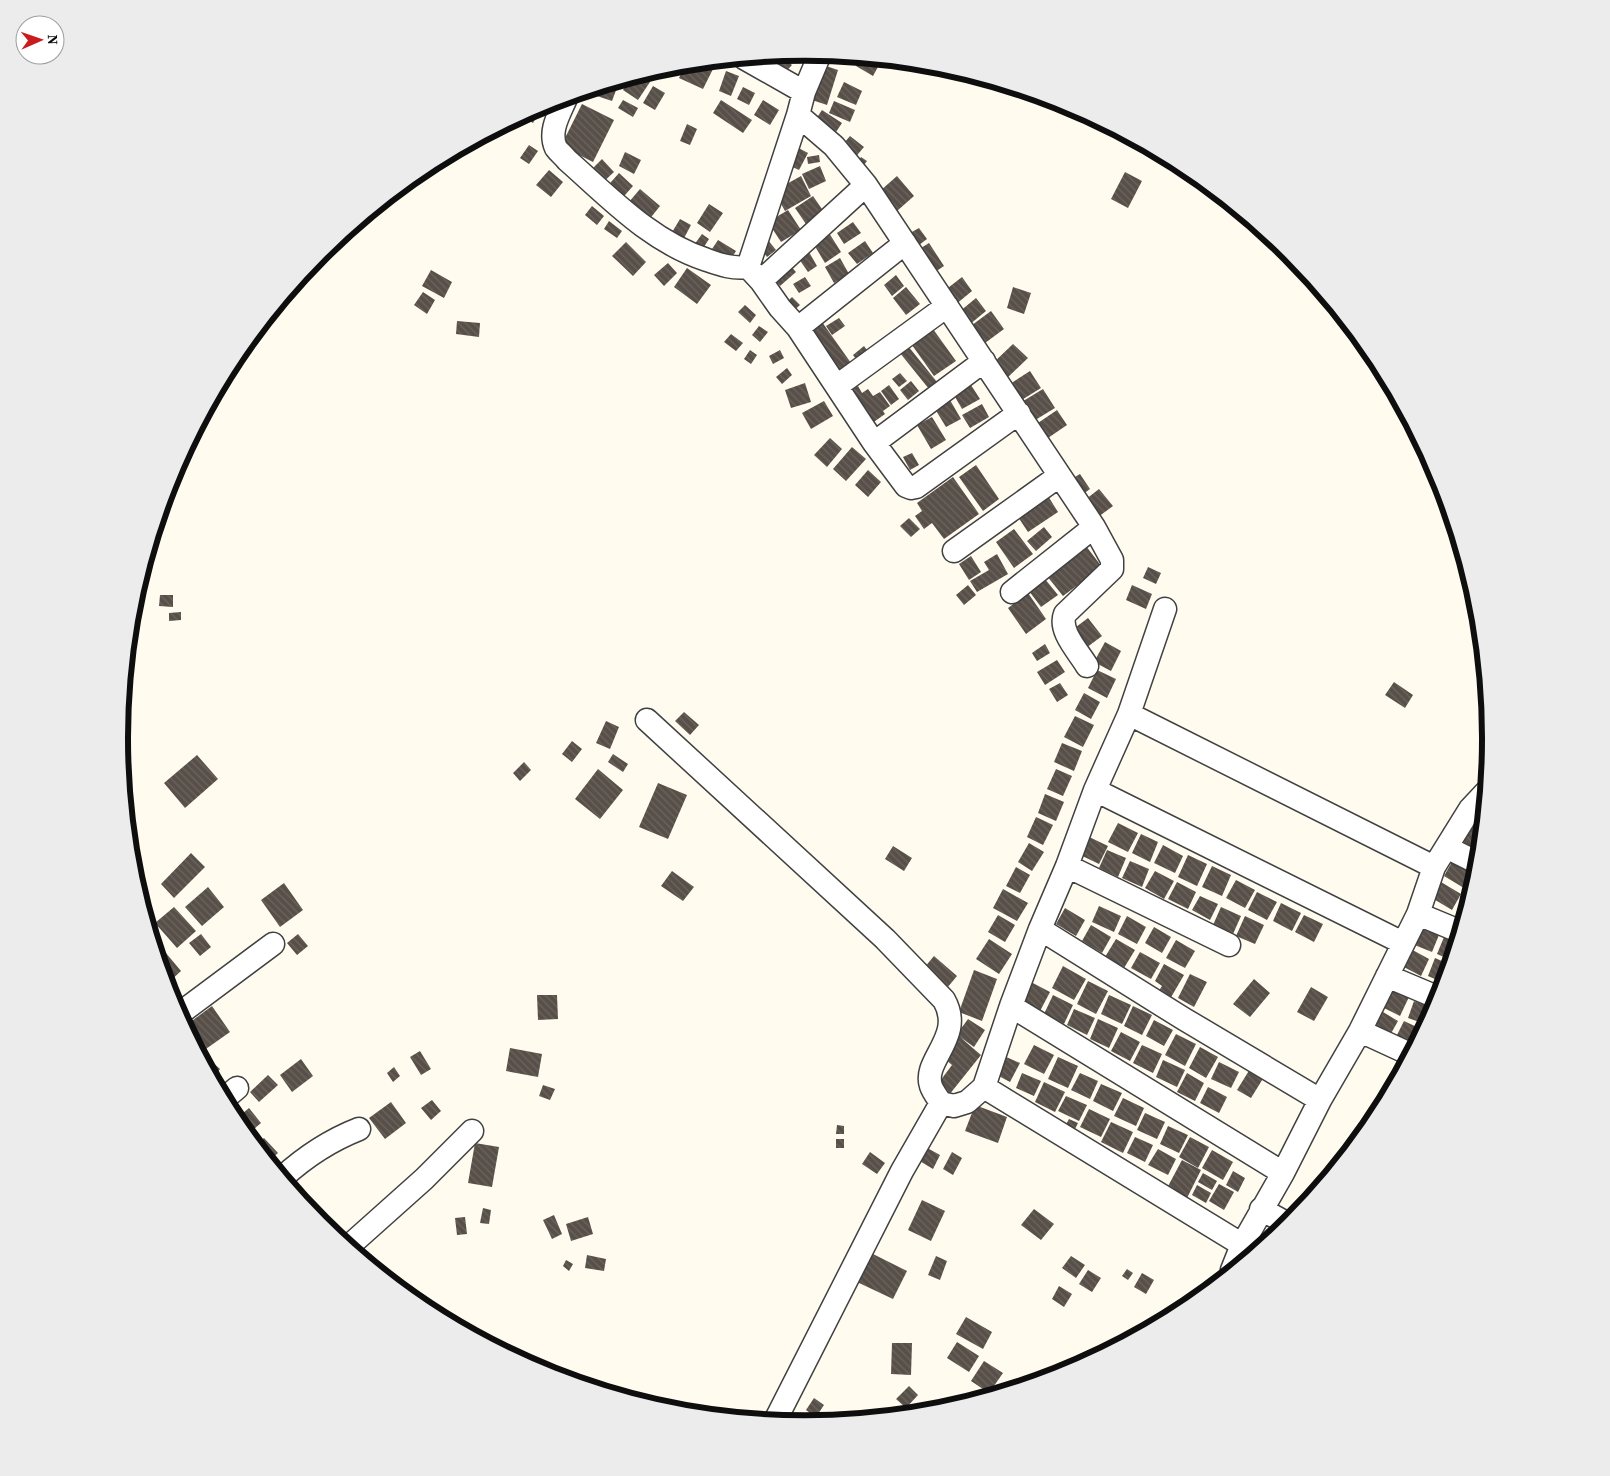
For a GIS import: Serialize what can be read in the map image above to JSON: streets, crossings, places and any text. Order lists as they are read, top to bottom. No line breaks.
{"north":"right"}
